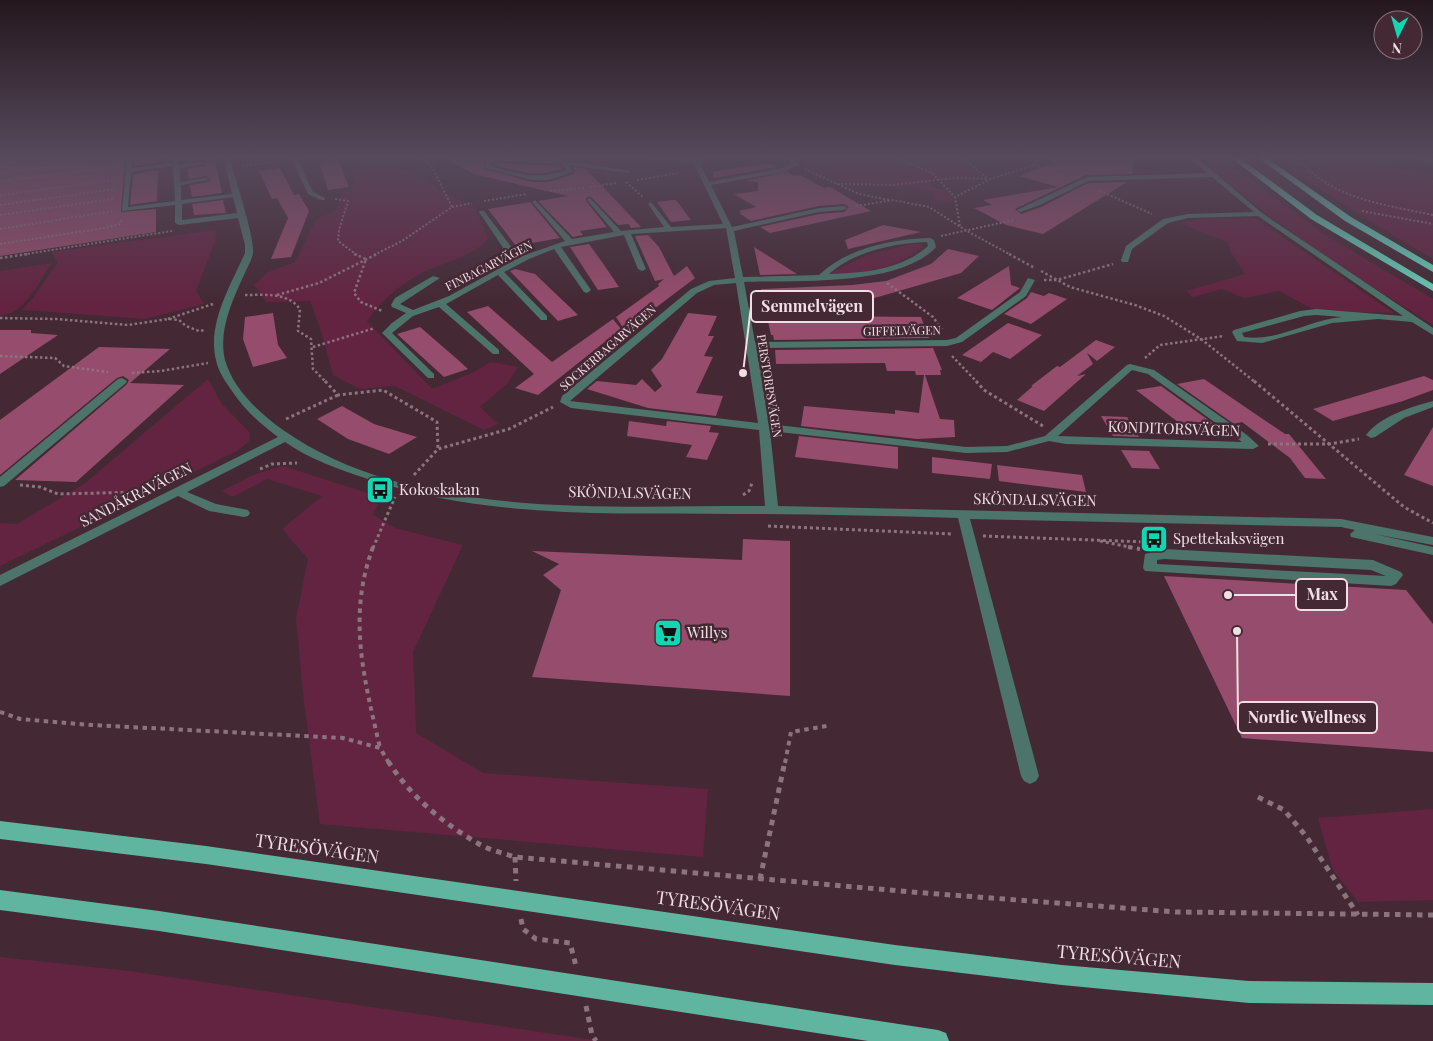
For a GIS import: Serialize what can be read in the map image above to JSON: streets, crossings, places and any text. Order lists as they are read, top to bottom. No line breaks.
{"streets":{"main road":["TYRESÖVÄGEN"],"street":["FINBAGARVÄGEN","GIFFELVÄGEN","SOCKERBAGARVÄGEN","PERSTORPSVÄGEN","KONDITORSVÄGEN","SKÖNDALSVÄGEN","SANDÅKRAVÄGEN"]},"crossings":[["FINBAGARVÄGEN","PERSTORPSVÄGEN"],["GIFFELVÄGEN","PERSTORPSVÄGEN"],["SOCKERBAGARVÄGEN","PERSTORPSVÄGEN"],["SOCKERBAGARVÄGEN","KONDITORSVÄGEN"],["PERSTORPSVÄGEN","KONDITORSVÄGEN"],["PERSTORPSVÄGEN","SKÖNDALSVÄGEN"],["SKÖNDALSVÄGEN","SANDÅKRAVÄGEN"]],"places":{"other":["Semmelvägen","Max","Nordic Wellness"],"bus stop":["Kokoskakan","Spettekaksvägen"],"supermarket":["Willys"]},"north":"bottom"}
